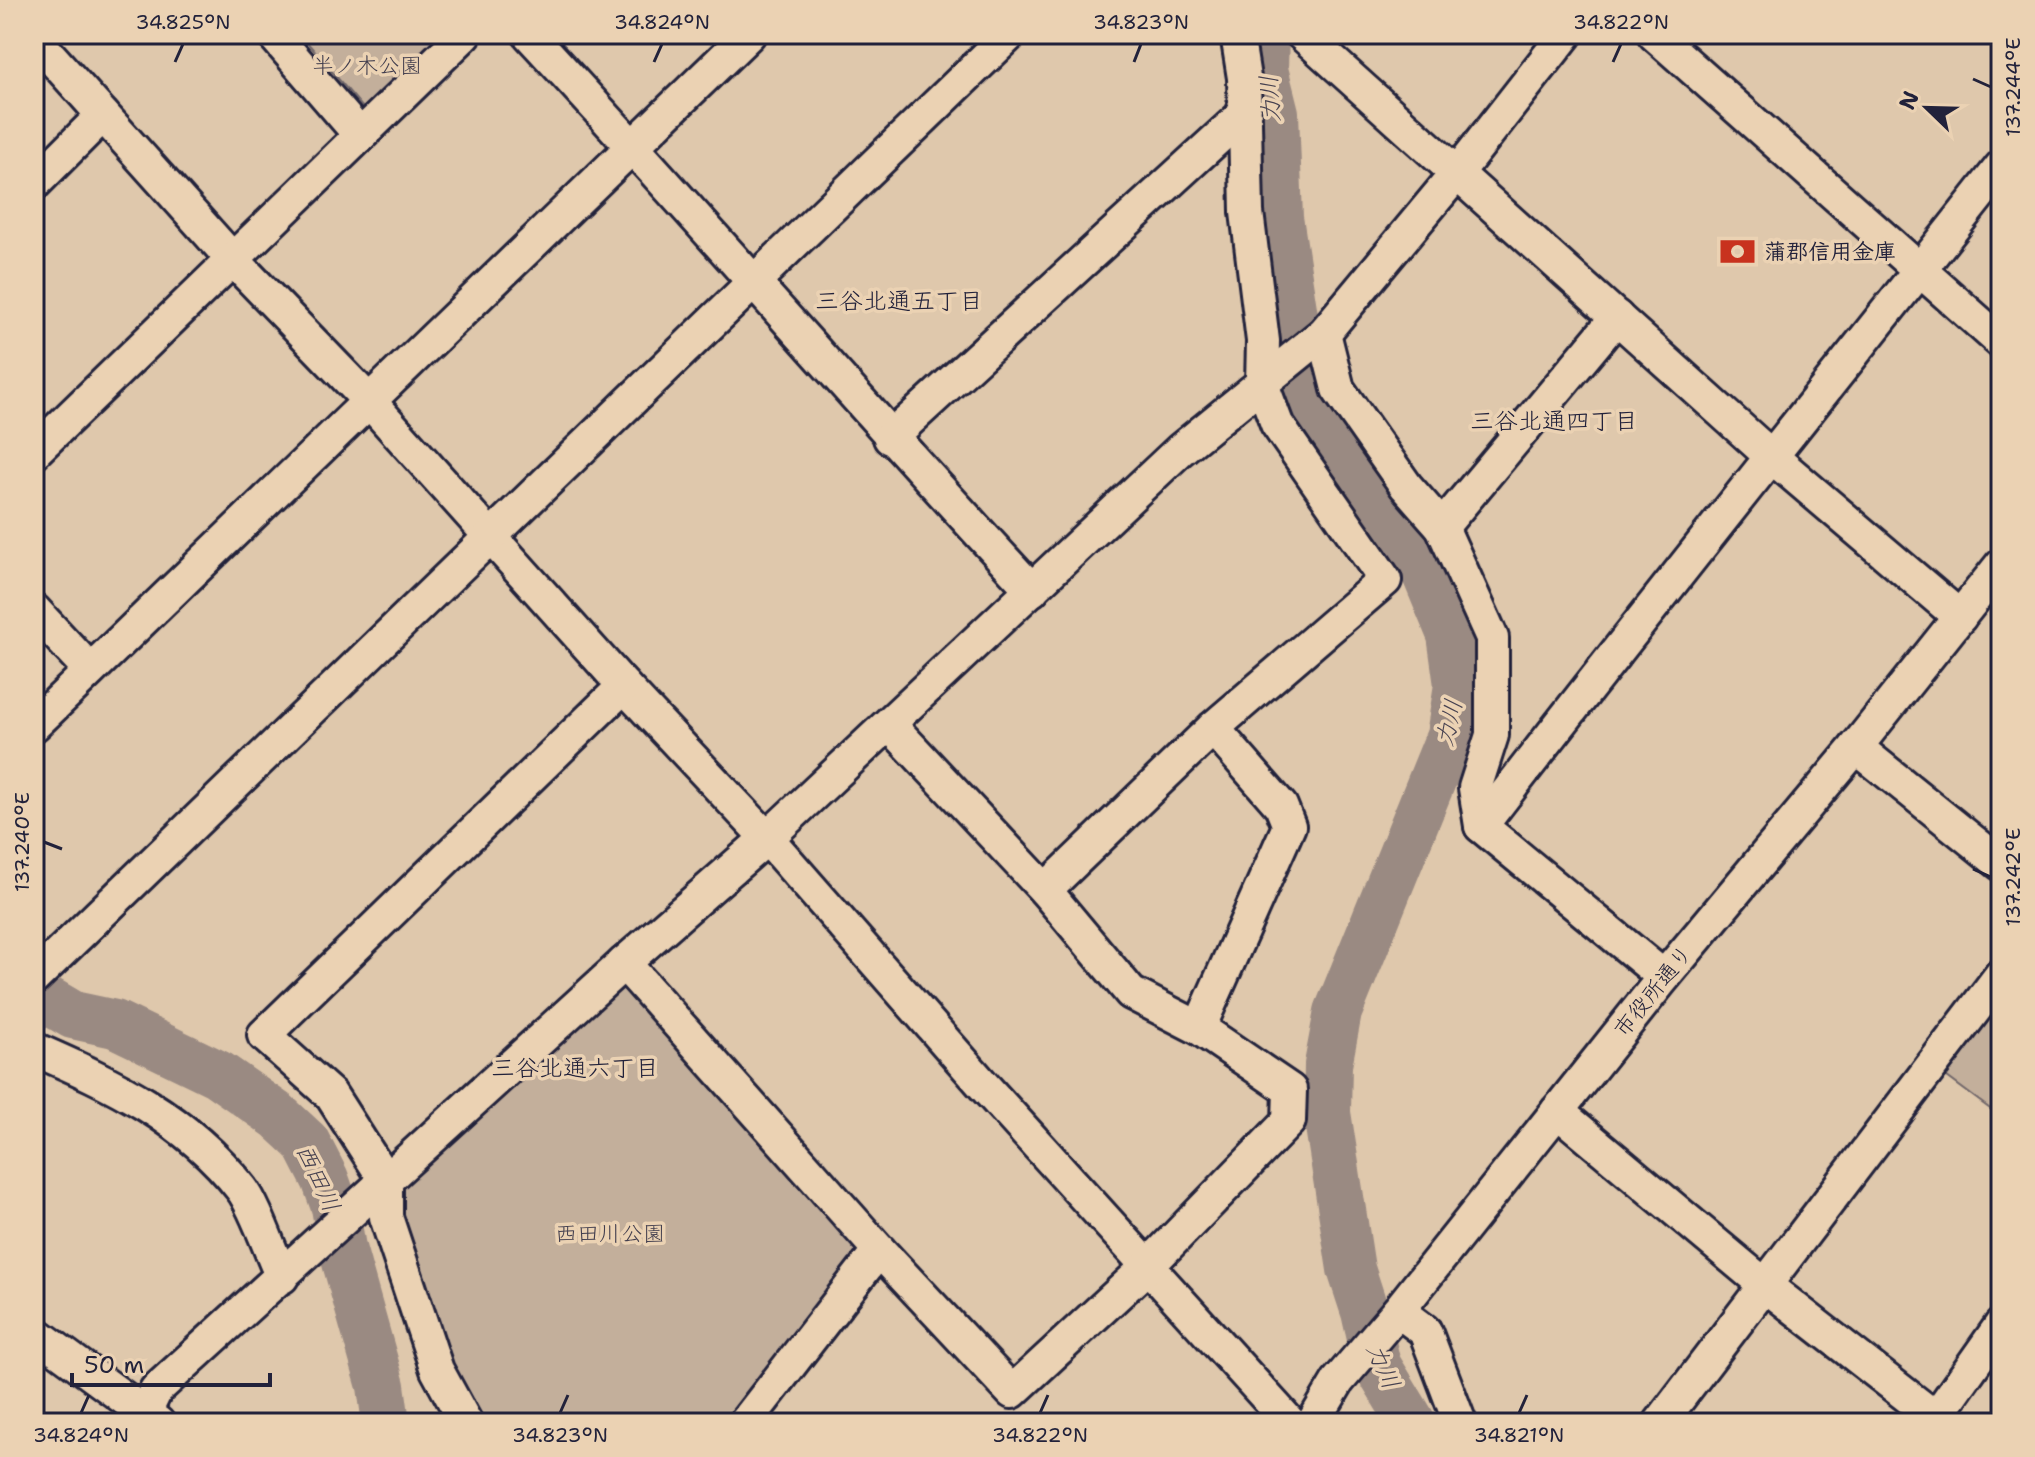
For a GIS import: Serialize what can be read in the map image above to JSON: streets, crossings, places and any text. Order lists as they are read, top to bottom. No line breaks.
{"streets":{"street":["市役所通り"]},"districts":["三谷北通五丁目","三谷北通四丁目","三谷北通六丁目"],"water":["力川","西田川"],"parks":["半ノ木公園","西田川公園"],"places":{"bank":["蒲郡信用金庫"]},"scale_bar":"50 m","north":"top left","coordinates":["34.825°N","34.824°N","34.823°N","34.822°N","137.244°E","137.240°E","137.242°E","34.821°N"]}
